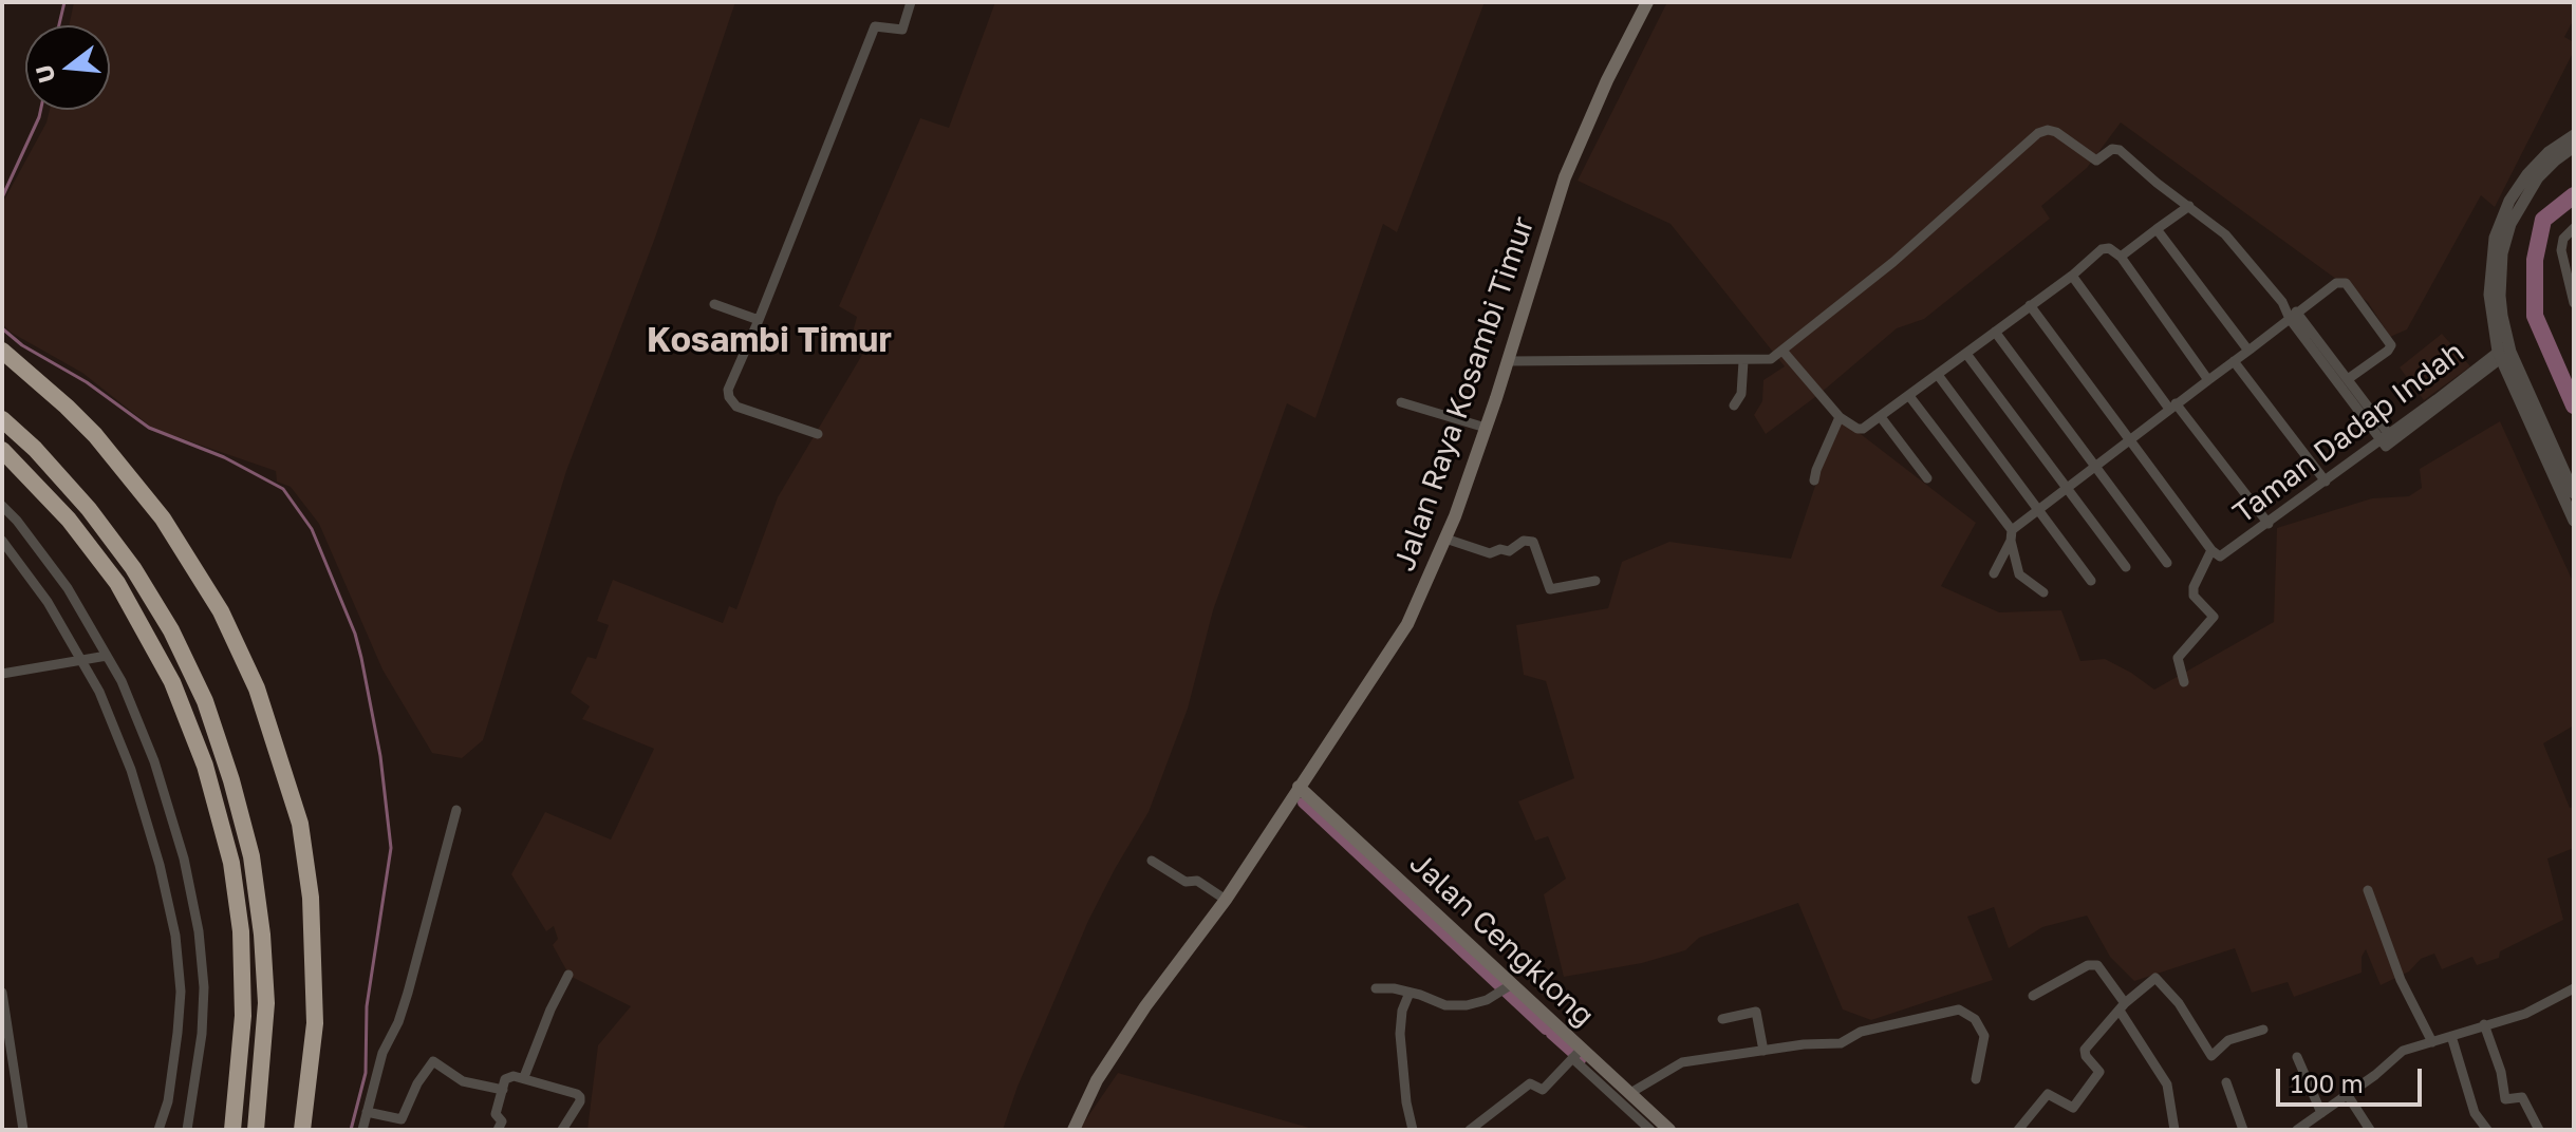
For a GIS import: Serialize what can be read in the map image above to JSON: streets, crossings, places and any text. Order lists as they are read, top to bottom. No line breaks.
{"streets":{"main road":["Jalan Raya Kosambi Timur","Jalan Cengklong"],"street":["Taman Dadap Indah"]},"crossings":[["Jalan Raya Kosambi Timur","Jalan Cengklong"]],"districts":["Kosambi Timur"],"scale_bar":"100 m","north":"left"}
